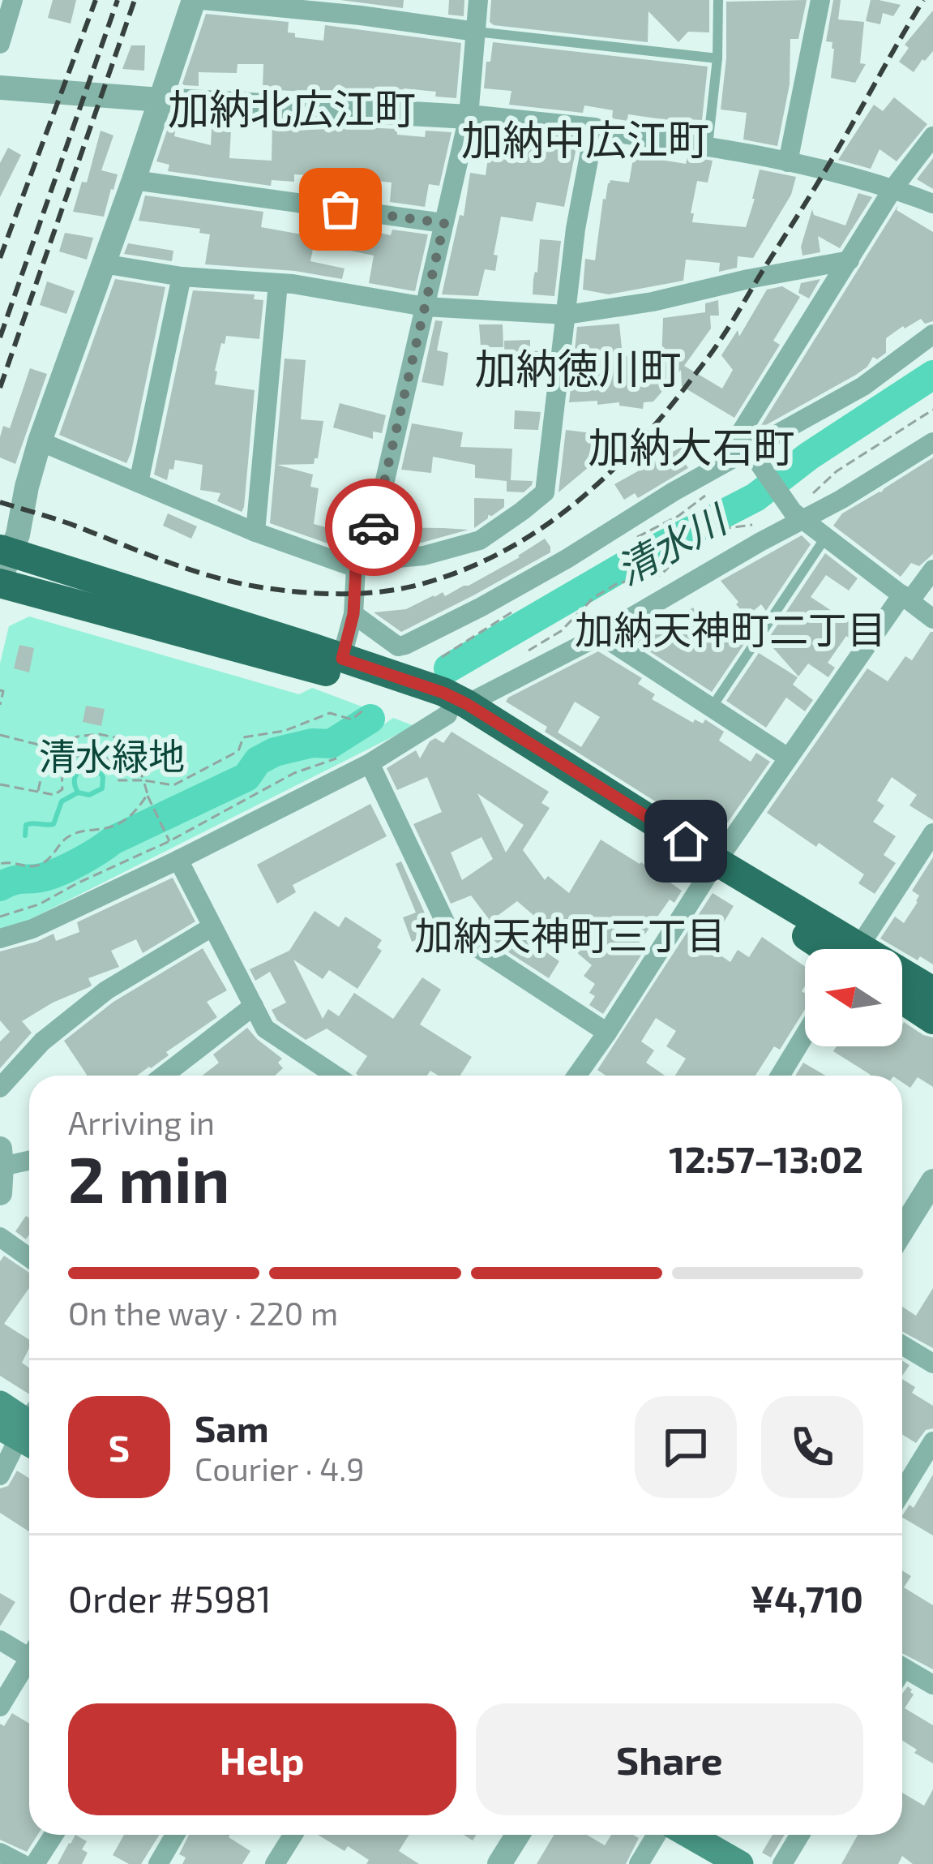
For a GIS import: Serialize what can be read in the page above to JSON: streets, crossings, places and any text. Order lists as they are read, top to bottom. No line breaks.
{"districts":["加納北広江町","加納中広江町","加納徳川町","加納大石町","加納天神町二丁目","加納天神町三丁目"],"water":["清水川"],"parks":["清水緑地"],"north":"left","page":{"heading":["2 min","Arriving in","12:57–13:02"],"panel":["Sam","Courier · 4.9","Order #5981","¥4,710"],"bar":"On the way · 220 m","round":"S","buttons":["Help","Share"]}}
